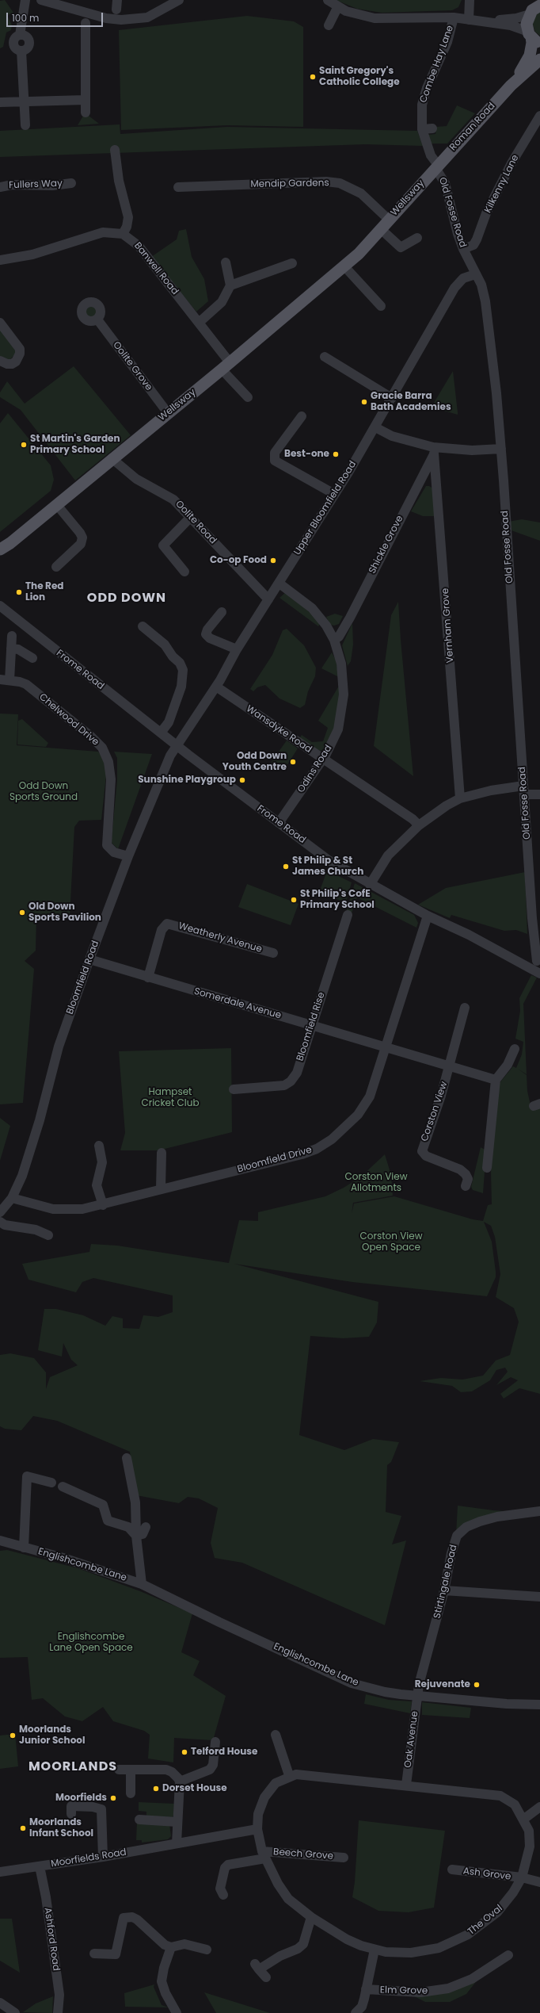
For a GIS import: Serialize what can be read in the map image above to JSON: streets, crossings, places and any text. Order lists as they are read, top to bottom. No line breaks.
{"streets":{"main road":["Roman Road","Wellsway"],"street":["Combe Hay Lane","Mendip Gardens","Kilkenny Lane","Fullers Way","Old Fosse Road","Banwell Road","Oolite Grove","Upper Bloomfield Road","Oolite Road","Shickle Grove","Vernham Grove","Frome Road","Chelwood Drive","Wansdyke Road","Odins Road","Weatherly Avenue","Bloomfield Road","Somerdale Avenue","Bloomfield Rise","Corston View","Bloomfield Drive","Englishcombe Lane","Stirtingale Road","Oak Avenue","Beech Grove","Moorfields Road","Ash Grove","The Oval","Ashford Road","Elm Grove"]},"crossings":[["Combe Hay Lane","Roman Road"],["Combe Hay Lane","Wellsway"],["Combe Hay Lane","Old Fosse Road"],["Roman Road","Wellsway"],["Roman Road","Old Fosse Road"],["Mendip Gardens","Wellsway"],["Kilkenny Lane","Old Fosse Road"],["Wellsway","Old Fosse Road"],["Wellsway","Banwell Road"],["Wellsway","Oolite Grove"],["Wellsway","Oolite Road"],["Old Fosse Road","Upper Bloomfield Road"],["Old Fosse Road","Frome Road"],["Upper Bloomfield Road","Oolite Road"],["Upper Bloomfield Road","Frome Road"],["Upper Bloomfield Road","Wansdyke Road"],["Upper Bloomfield Road","Odins Road"],["Upper Bloomfield Road","Bloomfield Road"],["Shickle Grove","Vernham Grove"],["Shickle Grove","Odins Road"],["Frome Road","Odins Road"],["Frome Road","Bloomfield Road"],["Frome Road","Bloomfield Drive"],["Chelwood Drive","Bloomfield Road"],["Wansdyke Road","Odins Road"],["Weatherly Avenue","Somerdale Avenue"],["Bloomfield Road","Somerdale Avenue"],["Bloomfield Road","Bloomfield Drive"],["Somerdale Avenue","Bloomfield Rise"],["Somerdale Avenue","Bloomfield Drive"],["Englishcombe Lane","Stirtingale Road"],["Englishcombe Lane","Oak Avenue"],["Stirtingale Road","Oak Avenue"],["Oak Avenue","The Oval"],["Beech Grove","The Oval"],["Moorfields Road","The Oval"],["Moorfields Road","Ashford Road"],["Ash Grove","The Oval"]],"districts":["ODD DOWN","MOORLANDS"],"parks":["Odd Down Sports Ground","Hampset Cricket Club","Corston View Allotments","Corston View Open Space","Englishcombe Lane Open Space"],"places":["Saint Gregory's Catholic College","Gracie Barra Bath Academies","St Martin's Garden Primary School","Best-one","Co-op Food","The Red Lion","Odd Down Youth Centre","Sunshine Playgroup","St Philip & St James Church","St Philip's CofE Primary School","Old Down Sports Pavilion","Rejuvenate","Moorlands Junior School","Telford House","Dorset House","Moorfields","Moorlands Infant School"],"scale_bar":"100 m"}
